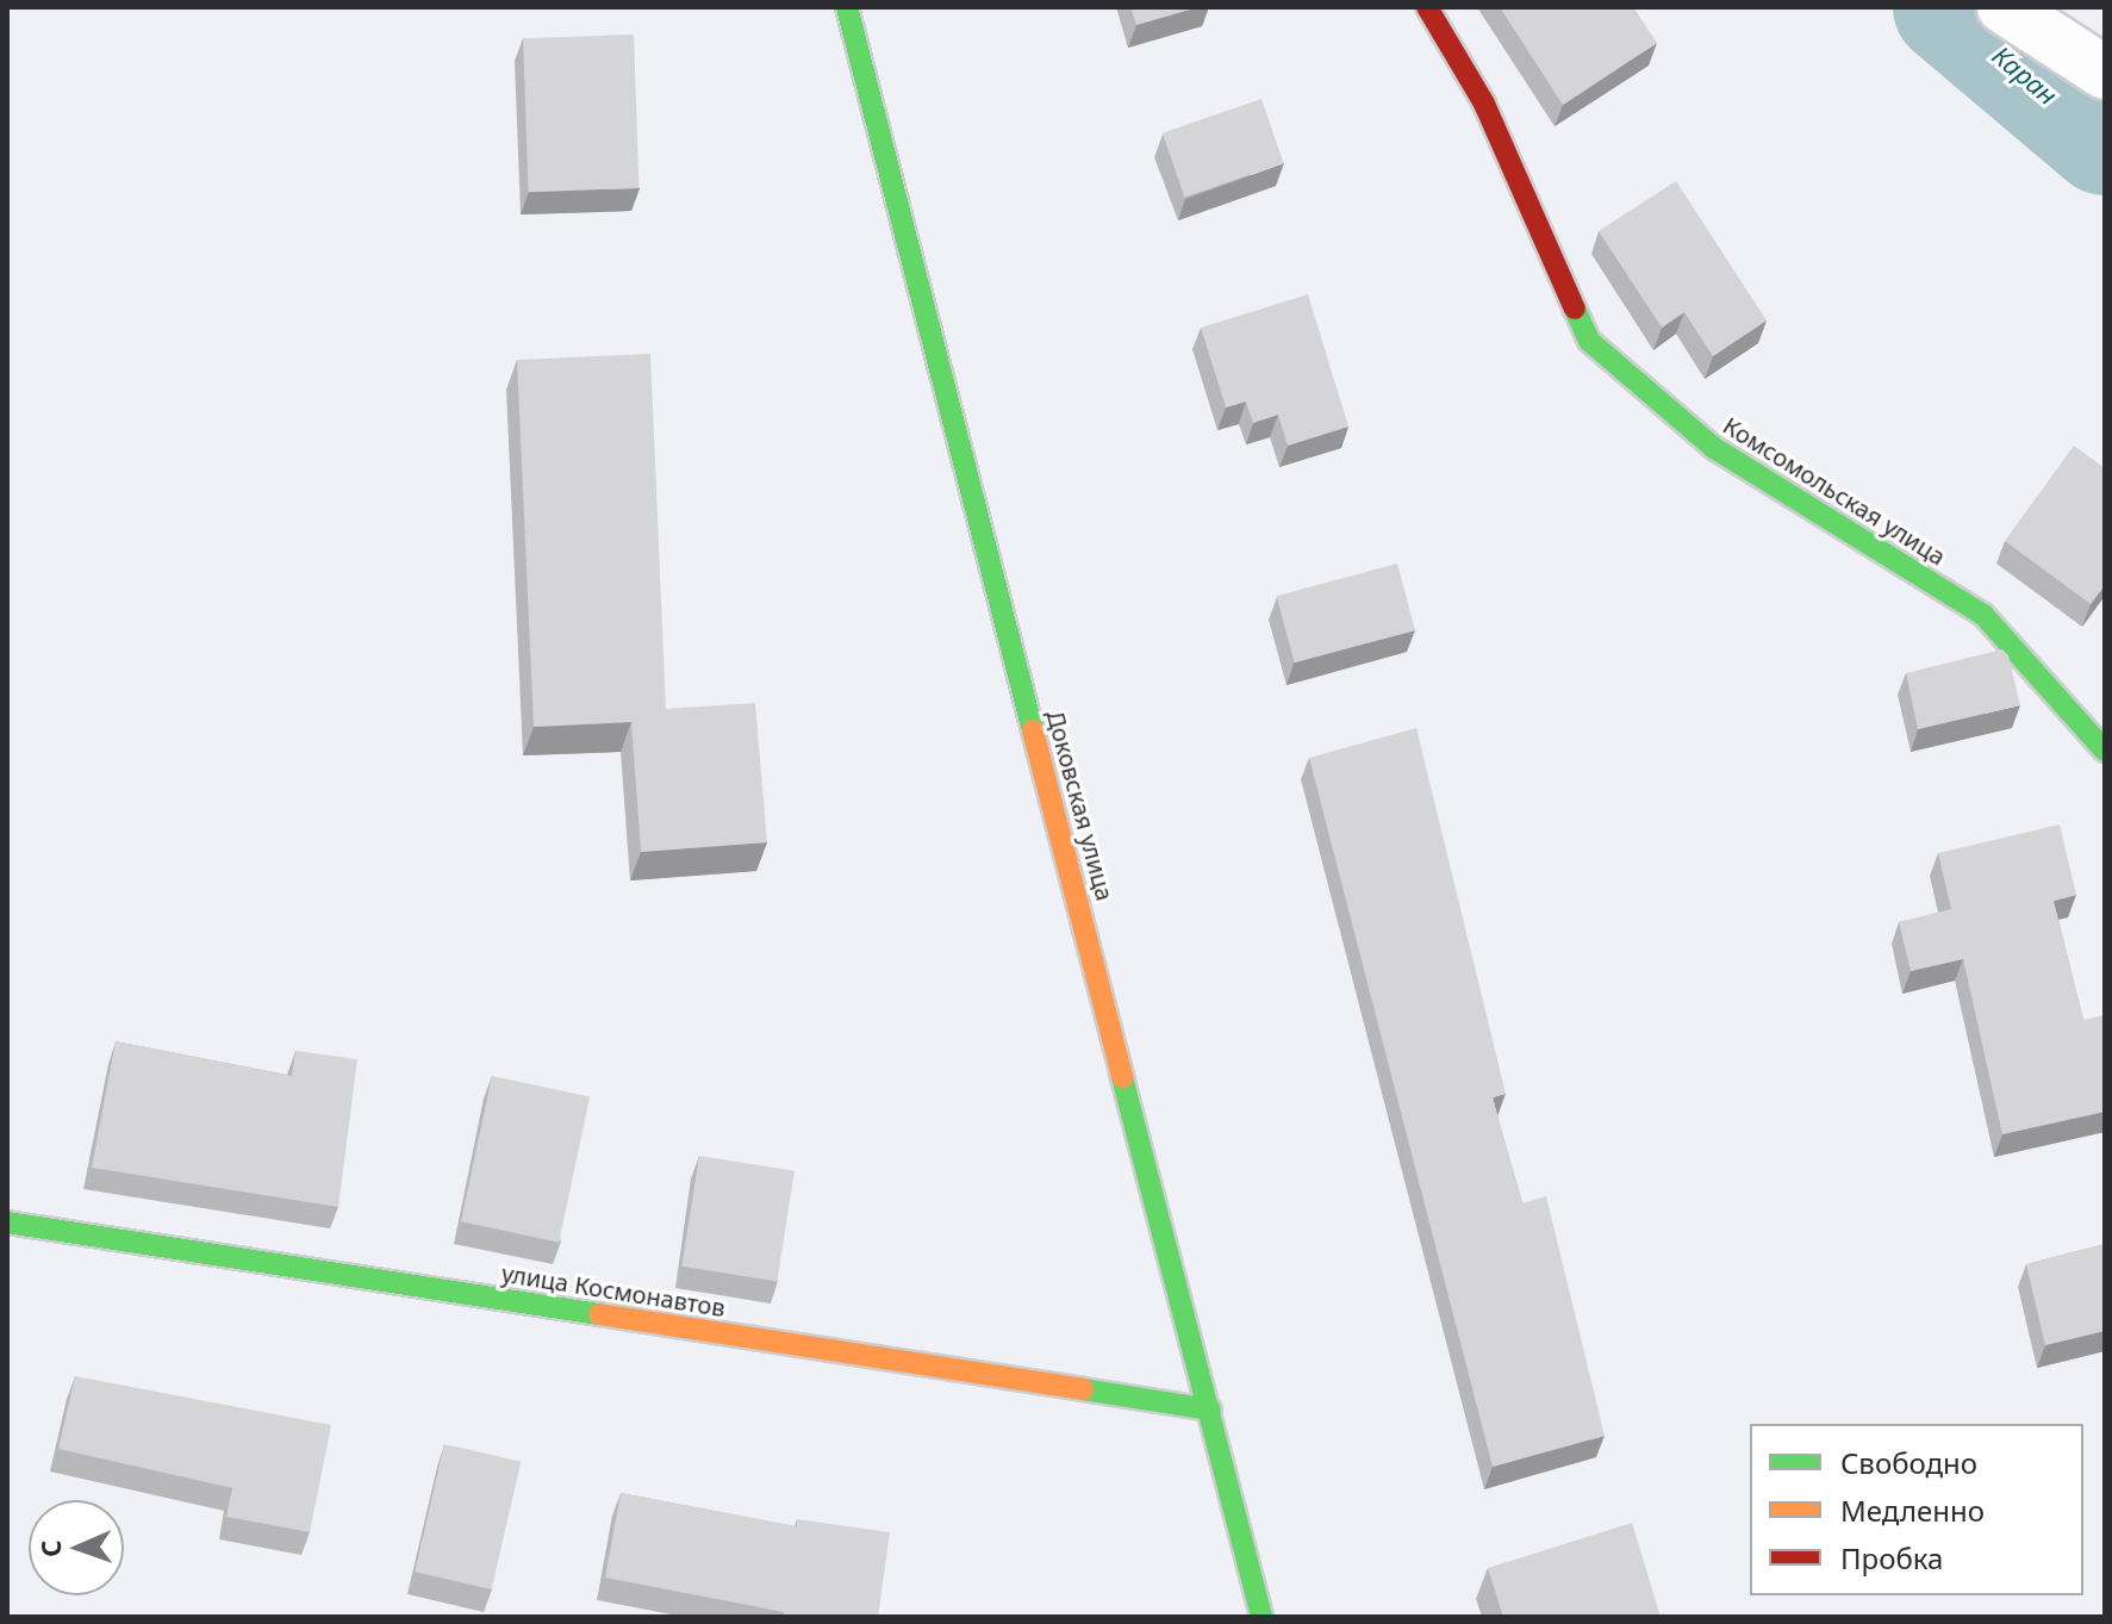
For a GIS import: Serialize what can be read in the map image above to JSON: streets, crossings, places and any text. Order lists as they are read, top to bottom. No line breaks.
{"streets":{"street":["Комсомольская улица","Доковская улица","улица Космонавтов"]},"crossings":[["Доковская улица","улица Космонавтов"]],"water":["Каран"],"legend":["Свободно","Медленно","Пробка"],"north":"left"}
